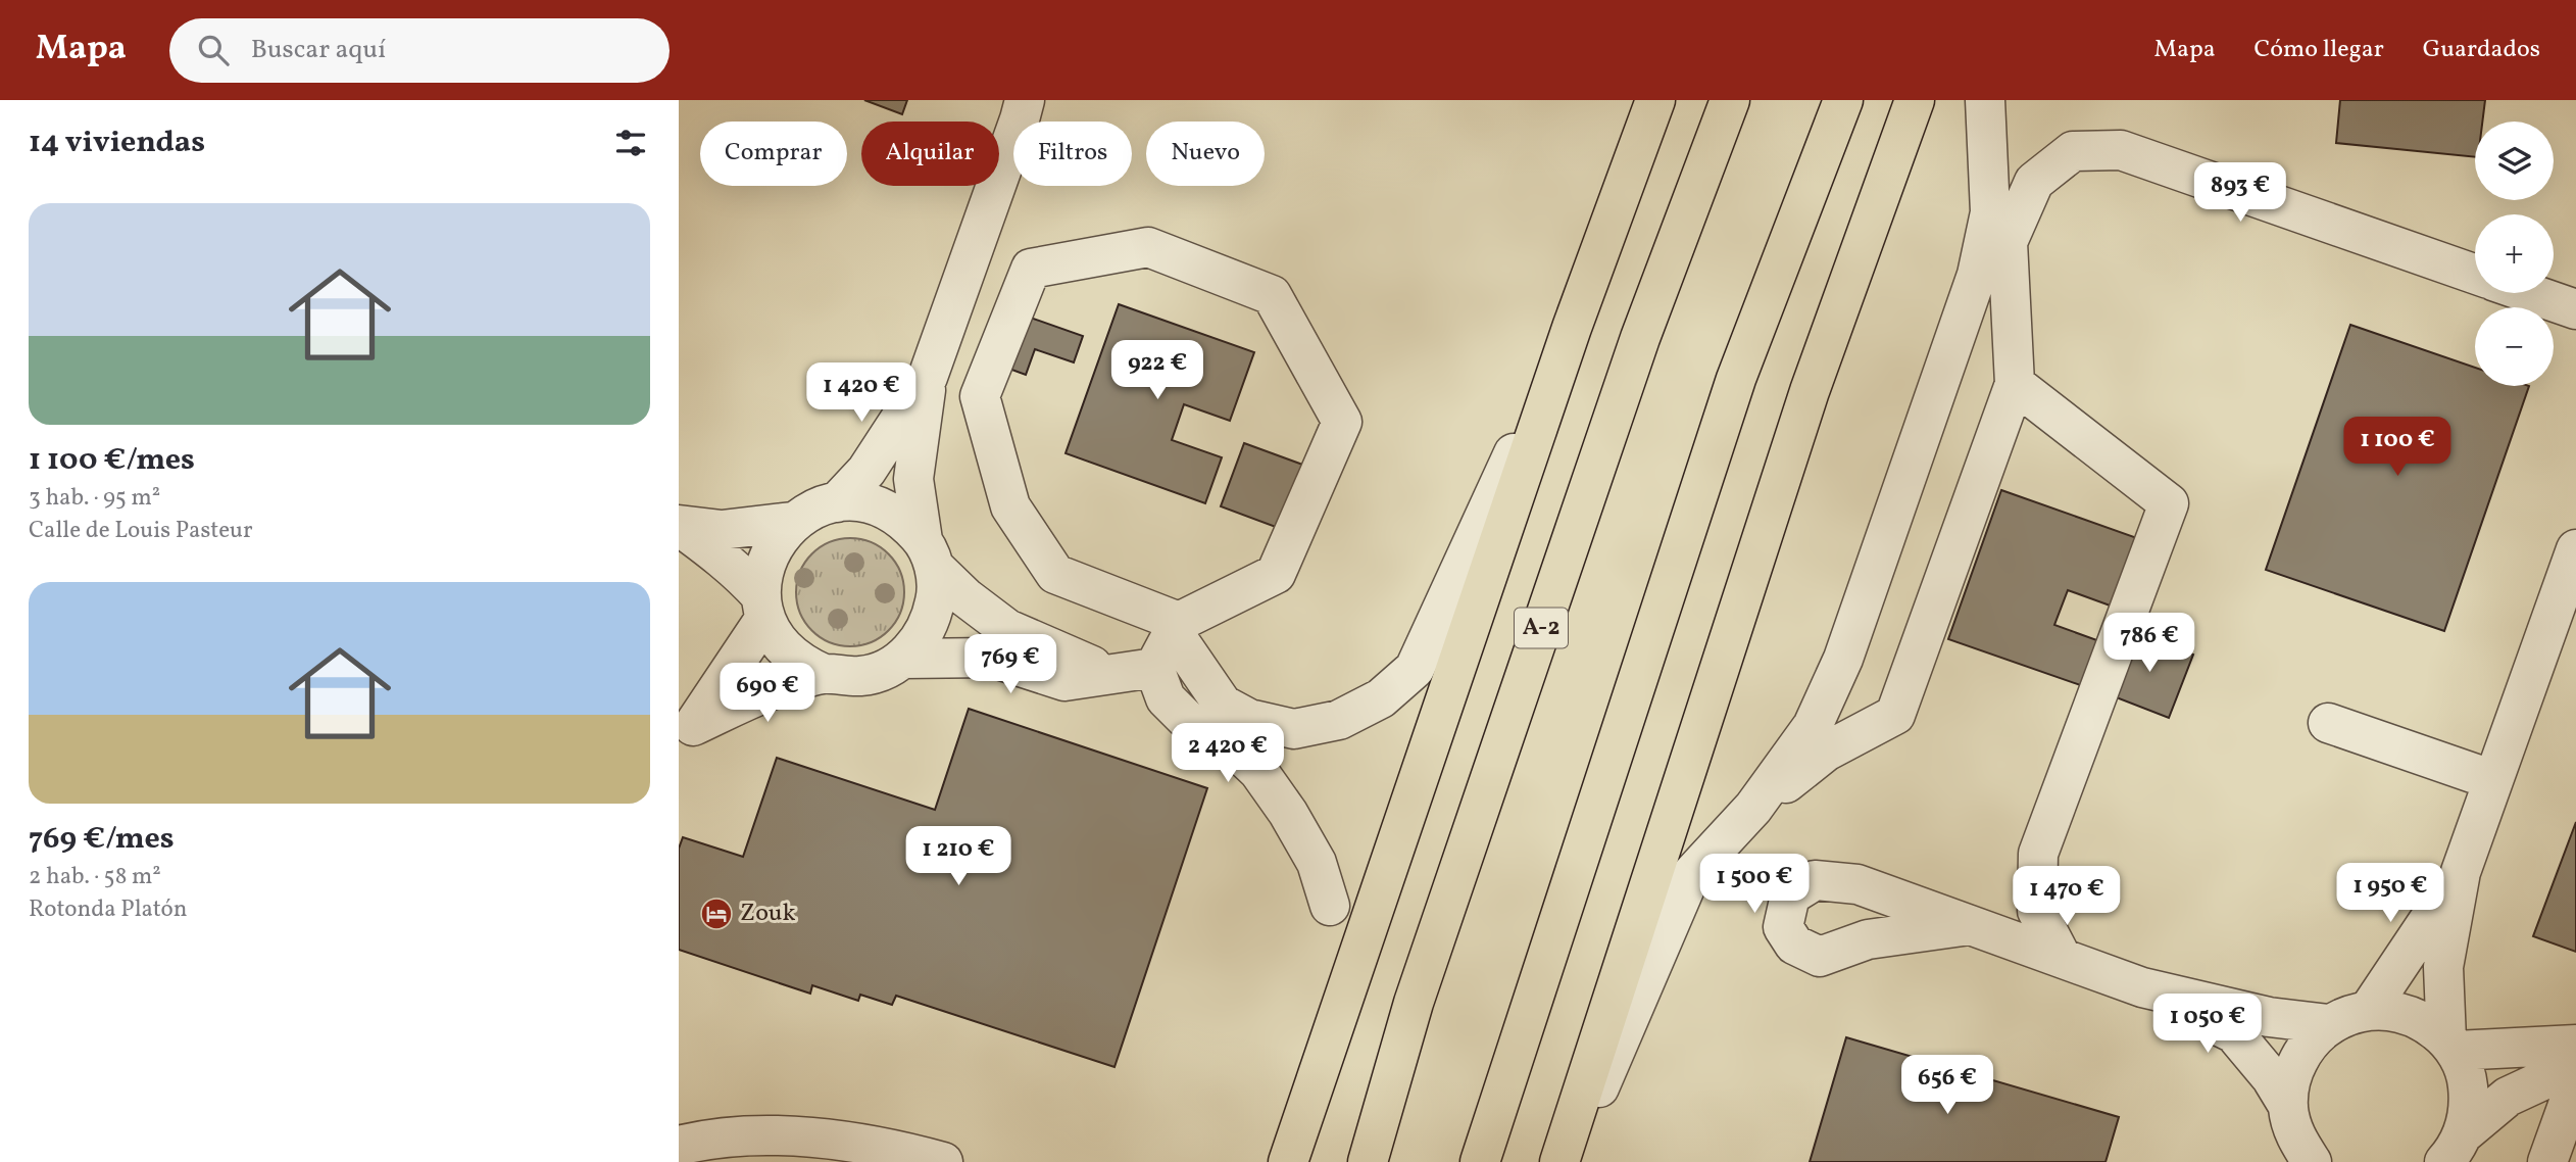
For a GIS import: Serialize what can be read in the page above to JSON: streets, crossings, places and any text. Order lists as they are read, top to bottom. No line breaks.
{"streets":{"highway":["A-2"]},"places":{"hotel":["Zouk"]},"page":{"header":"Mapa","search":"Buscar aquí","nav":["Mapa","Cómo llegar","Guardados"],"heading":"14 viviendas","map_buttons":["+","−"],"chip":["Comprar","Alquilar","Filtros","Nuevo"],"price":["893 €","922 €","1 420 €","1 100 €","786 €","769 €","690 €","2 420 €","1 210 €","1 500 €","1 950 €","1 470 €","1 050 €","656 €"],"list":[{"name":"1 100 €/mes","note":"3 hab. · 95 m² · Calle de Louis Pasteur"},{"name":"769 €/mes","note":"2 hab. · 58 m² · Rotonda Platón"}]}}
